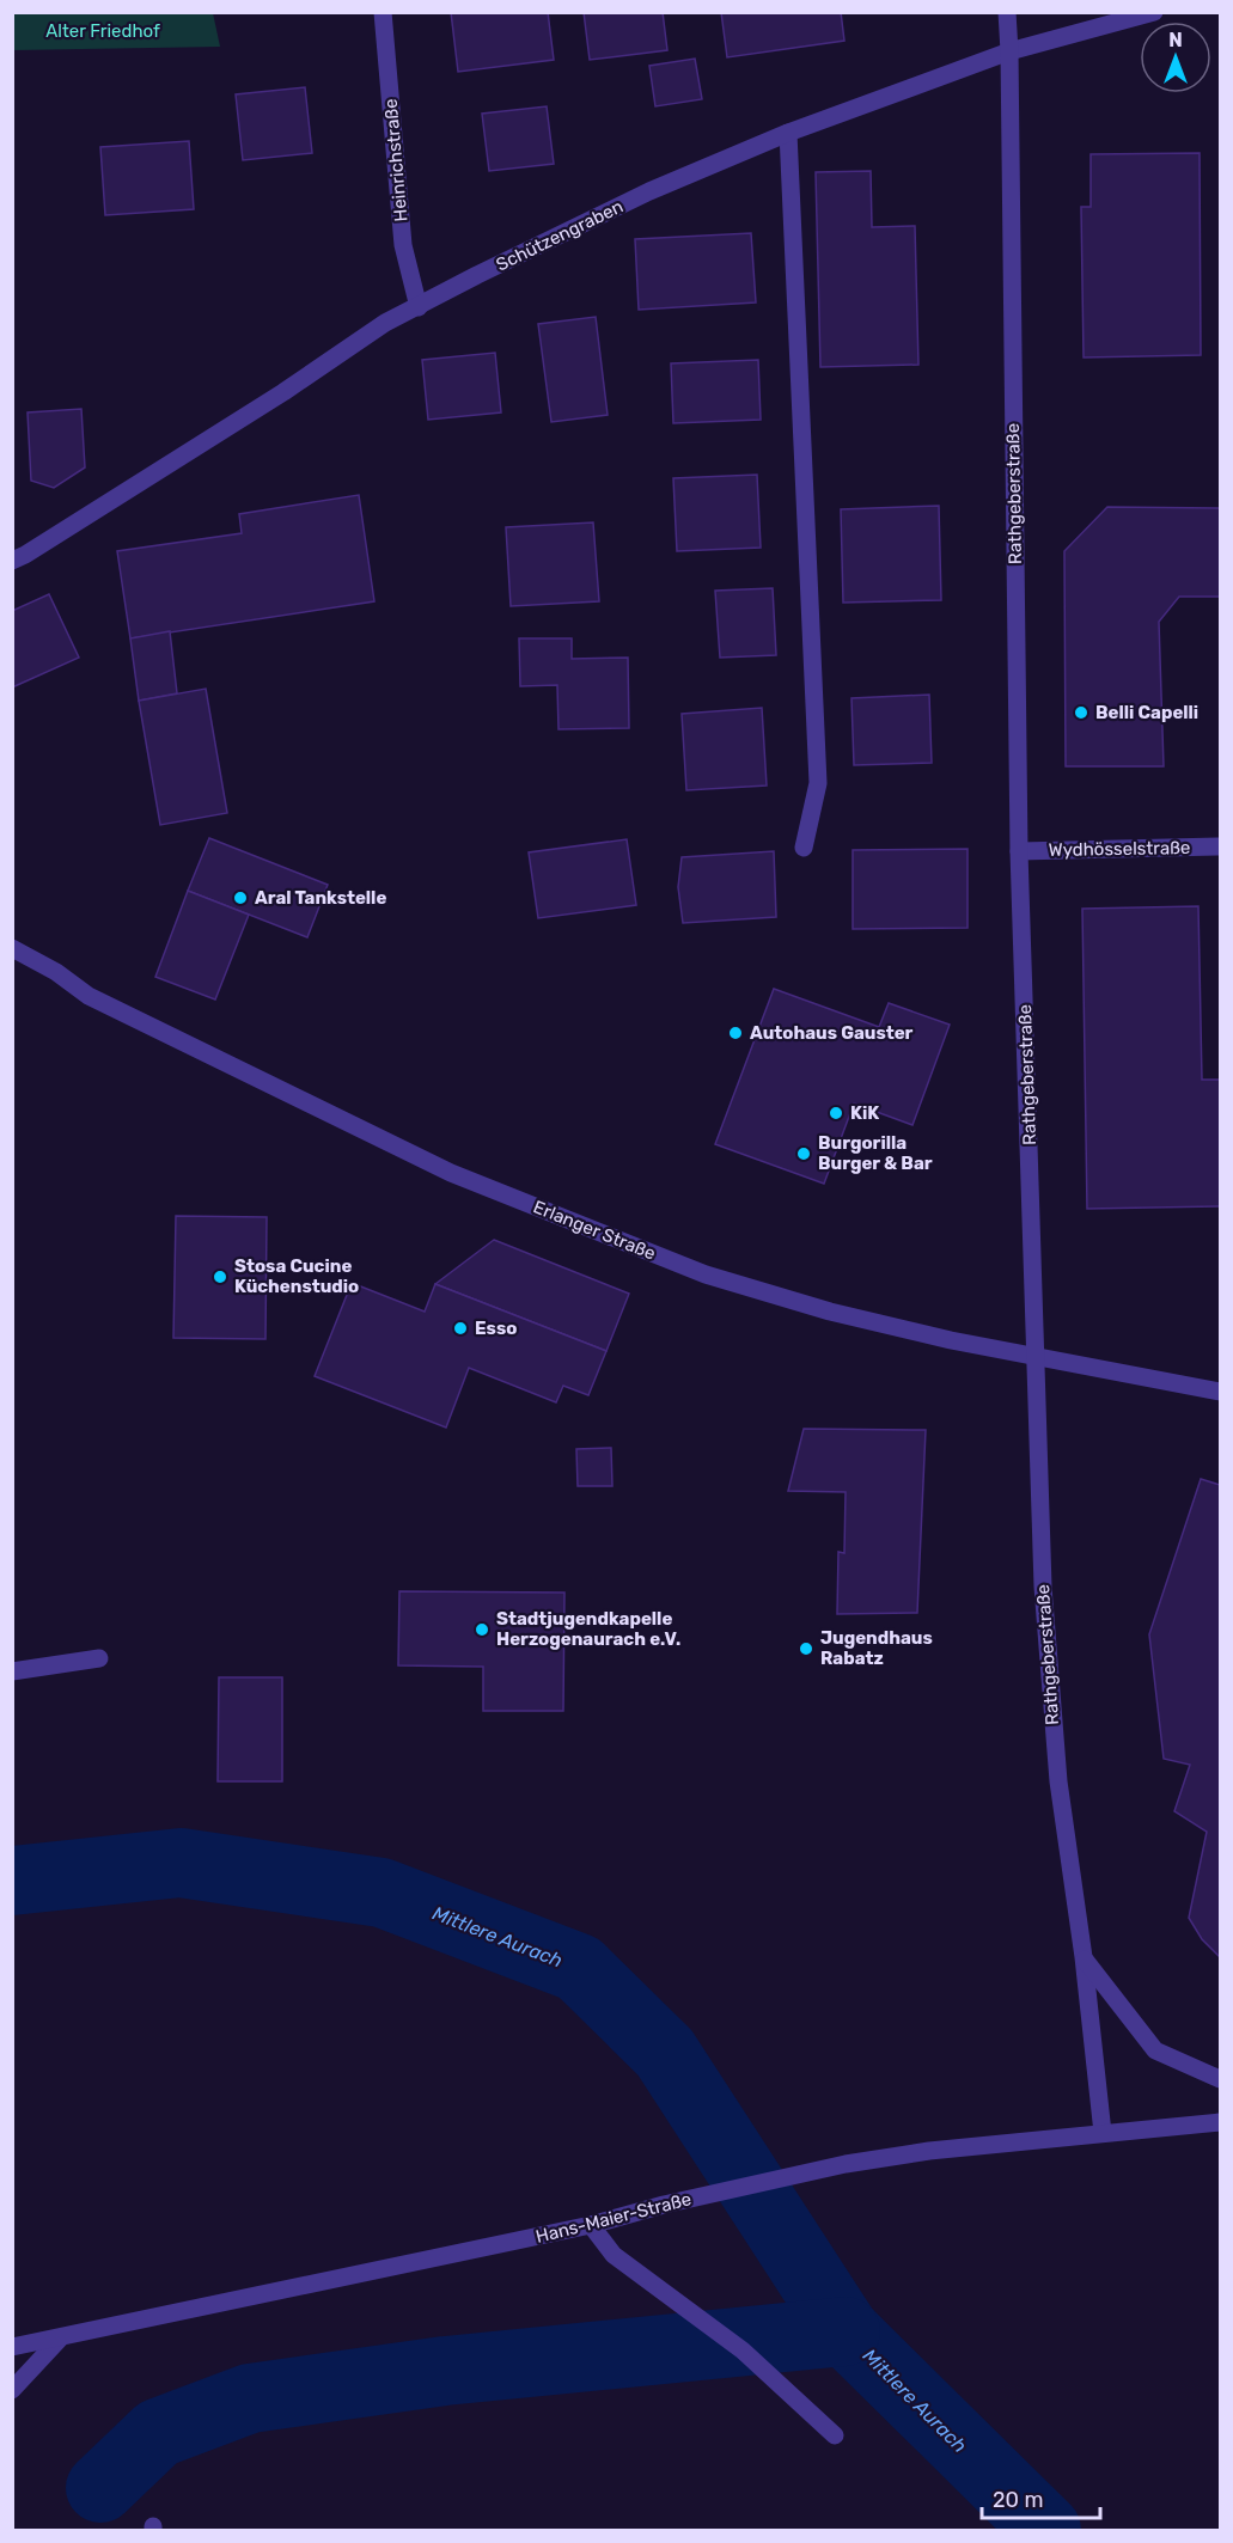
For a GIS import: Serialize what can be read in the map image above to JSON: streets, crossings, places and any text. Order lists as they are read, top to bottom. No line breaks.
{"streets":{"street":["Heinrichstraße","Schützengraben","Rathgeberstraße","Wydhösselstraße","Erlanger Straße","Hans-Maier-Straße"]},"crossings":[["Heinrichstraße","Schützengraben"],["Schützengraben","Rathgeberstraße"],["Rathgeberstraße","Wydhösselstraße"],["Rathgeberstraße","Erlanger Straße"],["Rathgeberstraße","Hans-Maier-Straße"]],"water":["Mittlere Aurach"],"parks":["Alter Friedhof"],"places":["Belli Capelli","Aral Tankstelle","Autohaus Gauster","KiK","Burgorilla Burger & Bar","Stosa Cucine Küchenstudio","Esso","Stadtjugendkapelle Herzogenaurach e.V.","Jugendhaus Rabatz"],"scale_bar":"20 m","north":"top"}
